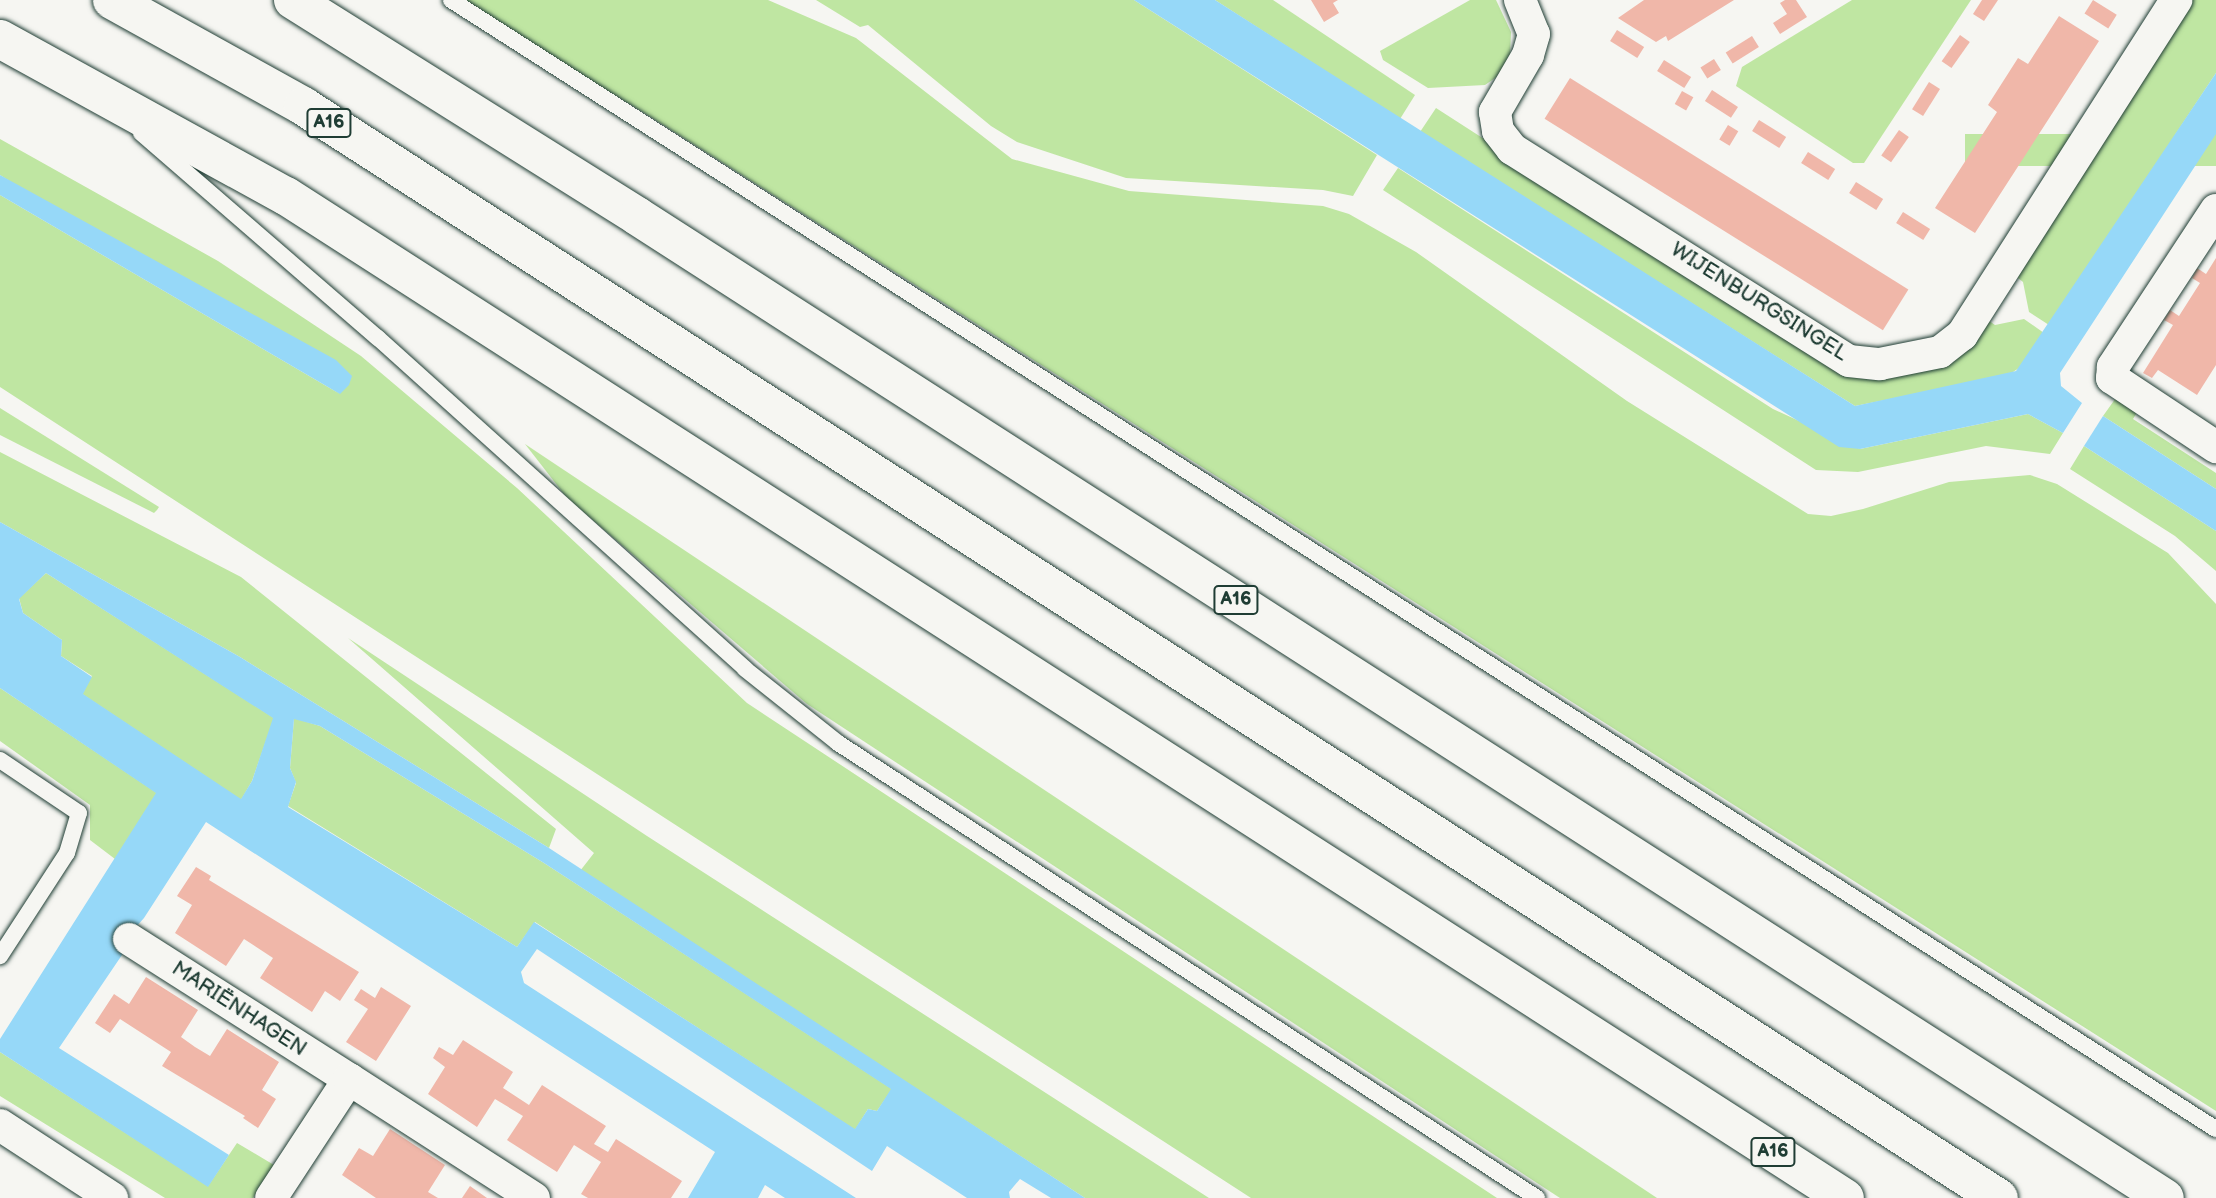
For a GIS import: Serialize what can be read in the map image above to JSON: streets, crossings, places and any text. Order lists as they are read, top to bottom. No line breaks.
{"streets":{"highway":["A16"],"street":["WIJENBURGSINGEL","MARIËNHAGEN"]}}
